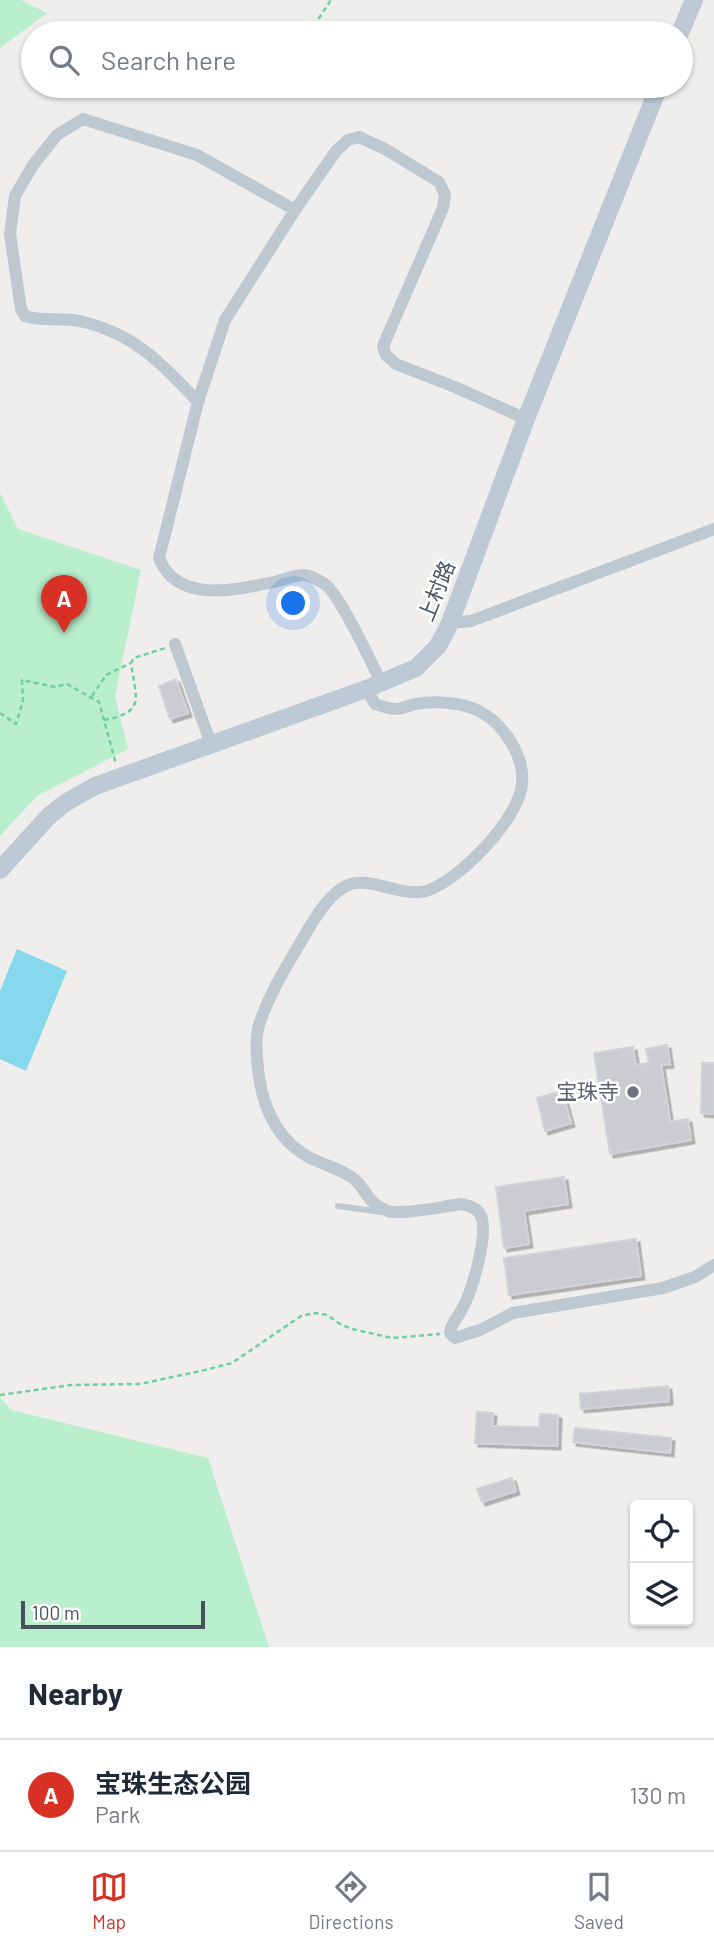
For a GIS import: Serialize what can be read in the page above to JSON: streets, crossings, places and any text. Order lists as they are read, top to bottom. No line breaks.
{"streets":{"street":["上村路"]},"places":["宝珠寺"],"scale_bar":"100 m","page":{"search":"Search here","pins":"A","scale":"100 m","heading":"Nearby","list":[{"mark":"A","name":"宝珠生态公园","note":"Park","value":"130 m"}],"nav":["Map","Directions","Saved"]}}
